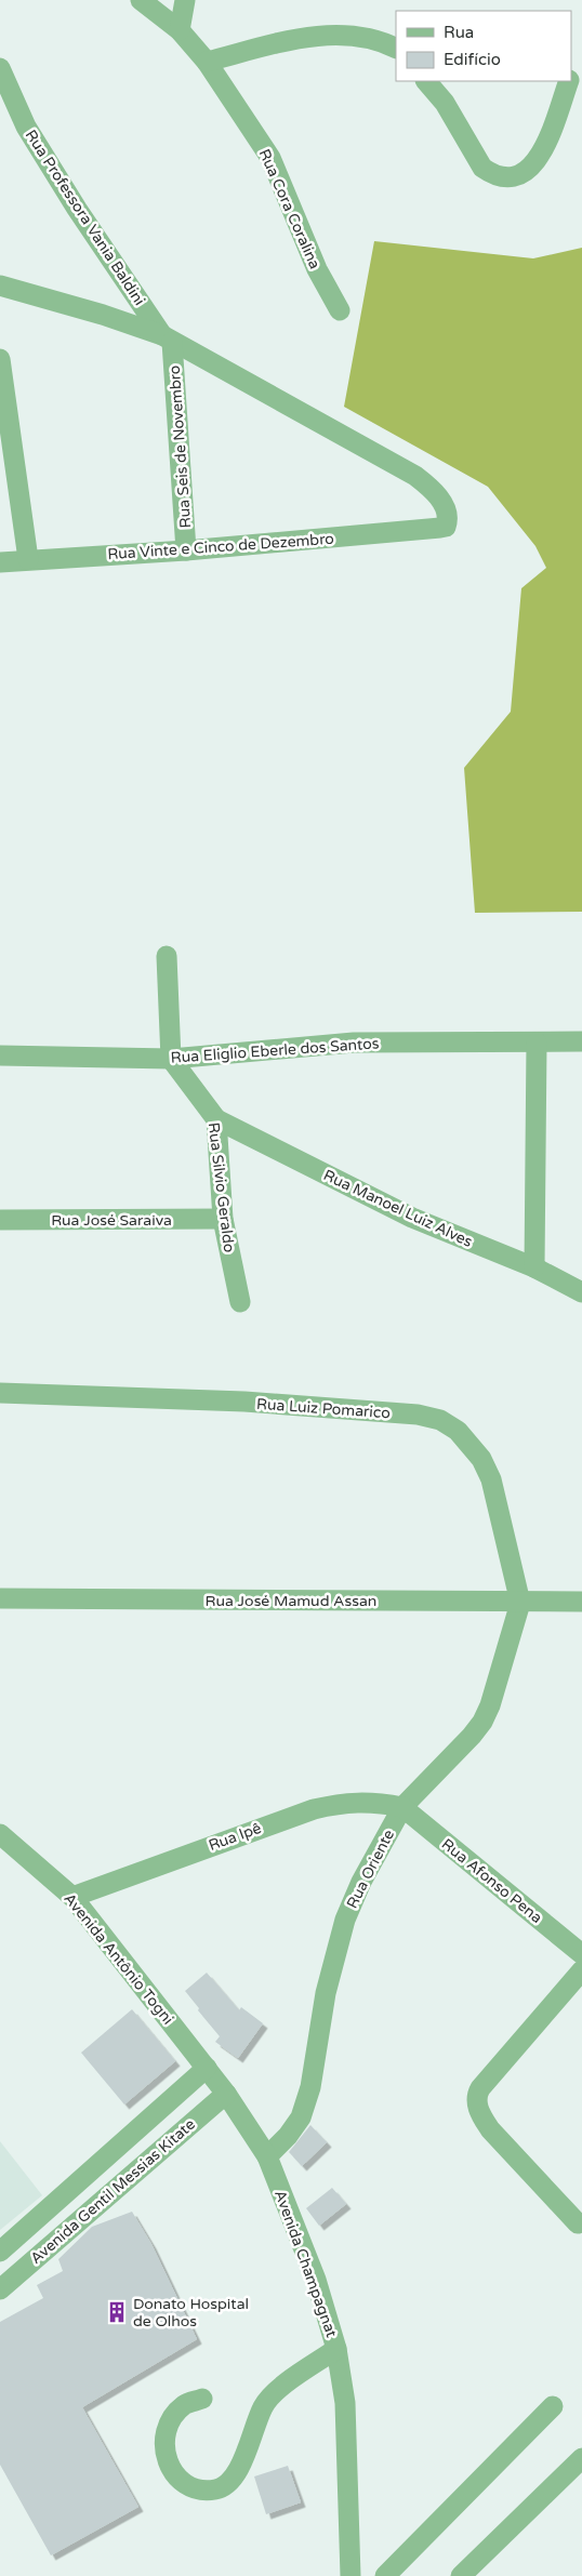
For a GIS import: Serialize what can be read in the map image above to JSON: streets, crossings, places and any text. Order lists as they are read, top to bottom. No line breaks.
{"streets":{"street":["Rua Cora Coralina","Rua Professora Vania Baldini","Rua Seis de Novembro","Rua Vinte e Cinco de Dezembro","Rua Eliglio Eberle dos Santos","Rua Silvio Geraldo","Rua Manoel Luiz Alves","Rua José Saraiva","Rua Luiz Pomarico","Rua José Mamud Assan","Rua Ipê","Rua Oriente","Rua Afonso Pena","Avenida Antônio Togni","Avenida Gentil Messias Kitate","Avenida Champagnat"]},"crossings":[["Rua Professora Vania Baldini","Rua Seis de Novembro"],["Rua Professora Vania Baldini","Rua Vinte e Cinco de Dezembro"],["Rua Seis de Novembro","Rua Vinte e Cinco de Dezembro"],["Rua Eliglio Eberle dos Santos","Rua Silvio Geraldo"],["Rua Silvio Geraldo","Rua Manoel Luiz Alves"],["Rua Silvio Geraldo","Rua José Saraiva"],["Rua Luiz Pomarico","Rua José Mamud Assan"],["Rua Luiz Pomarico","Rua Oriente"],["Rua José Mamud Assan","Rua Oriente"],["Rua Ipê","Rua Oriente"],["Rua Ipê","Rua Afonso Pena"],["Rua Ipê","Avenida Antônio Togni"],["Rua Oriente","Rua Afonso Pena"],["Rua Oriente","Avenida Champagnat"],["Avenida Antônio Togni","Avenida Gentil Messias Kitate"],["Avenida Antônio Togni","Avenida Champagnat"],["Avenida Gentil Messias Kitate","Avenida Champagnat"]],"places":{"building":["Donato Hospital de Olhos"]},"legend":["Rua","Edifício"]}
